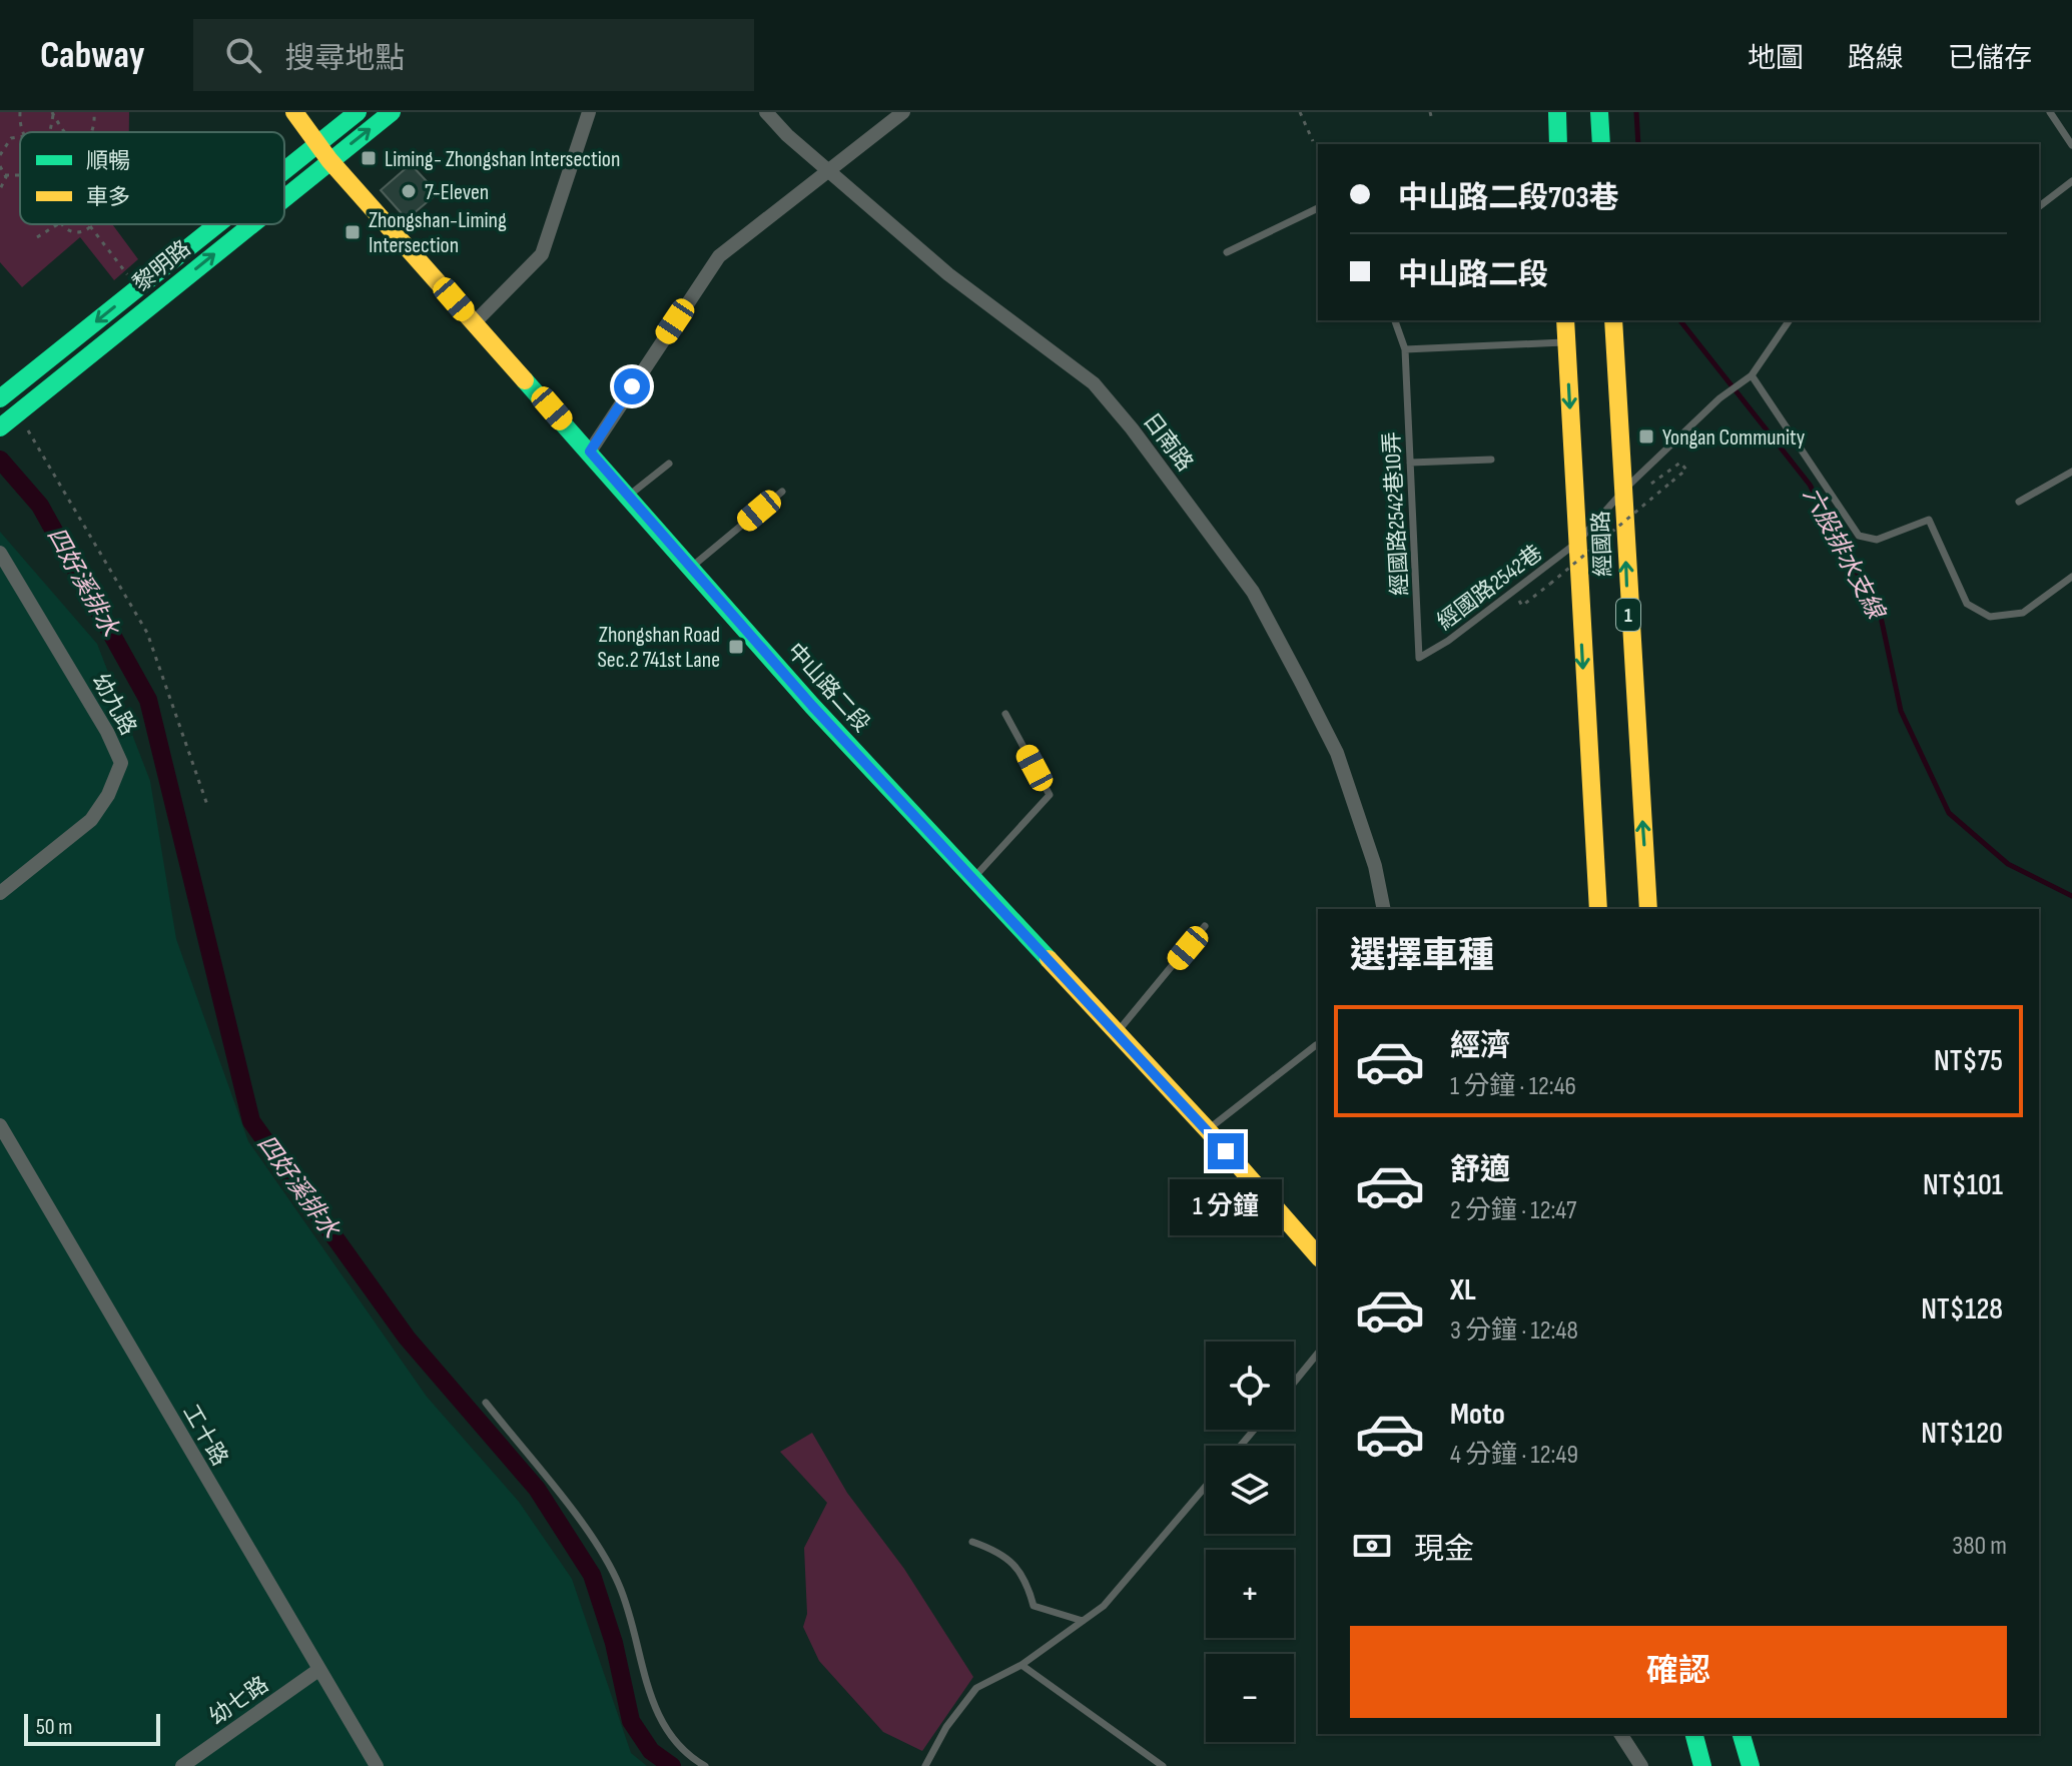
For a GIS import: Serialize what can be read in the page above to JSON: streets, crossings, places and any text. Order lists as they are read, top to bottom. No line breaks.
{"streets":{"street":["黎明路","日南路","經國路","1","中山路二段","幼九路","工十路","幼七路"],"lane":["經國路2542巷10弄","經國路2542巷"]},"crossings":[["黎明路","中山路二段"],["經國路2542巷10弄","經國路2542巷"],["經國路","經國路2542巷"],["工十路","幼七路"]],"water":["六股排水支線","四好溪排水"],"places":{"transit":["Liming- Zhongshan Intersection","Zhongshan-Liming Intersection","Yongan Community","Zhongshan Road Sec.2 741st Lane"],"other":["7-Eleven"]},"legend":["順暢","車多"],"scale_bar":"50 m","page":{"header":"Cabway","search":"搜尋地點","nav":["地圖","路線","已儲存"],"banner":["中山路二段703巷","中山路二段"],"heading":"選擇車種","list":[{"name":"經濟","note":"1 分鐘 · 12:46","value":"NT$75"},{"name":"舒適","note":"2 分鐘 · 12:47","value":"NT$101"},{"name":"XL","note":"3 分鐘 · 12:48","value":"NT$128"},{"name":"Moto","note":"4 分鐘 · 12:49","value":"NT$120"}],"bubble":"1 分鐘","map_buttons":["+","−"],"pay":["現金","380 m"],"buttons":"確認","scale":"50 m"}}
